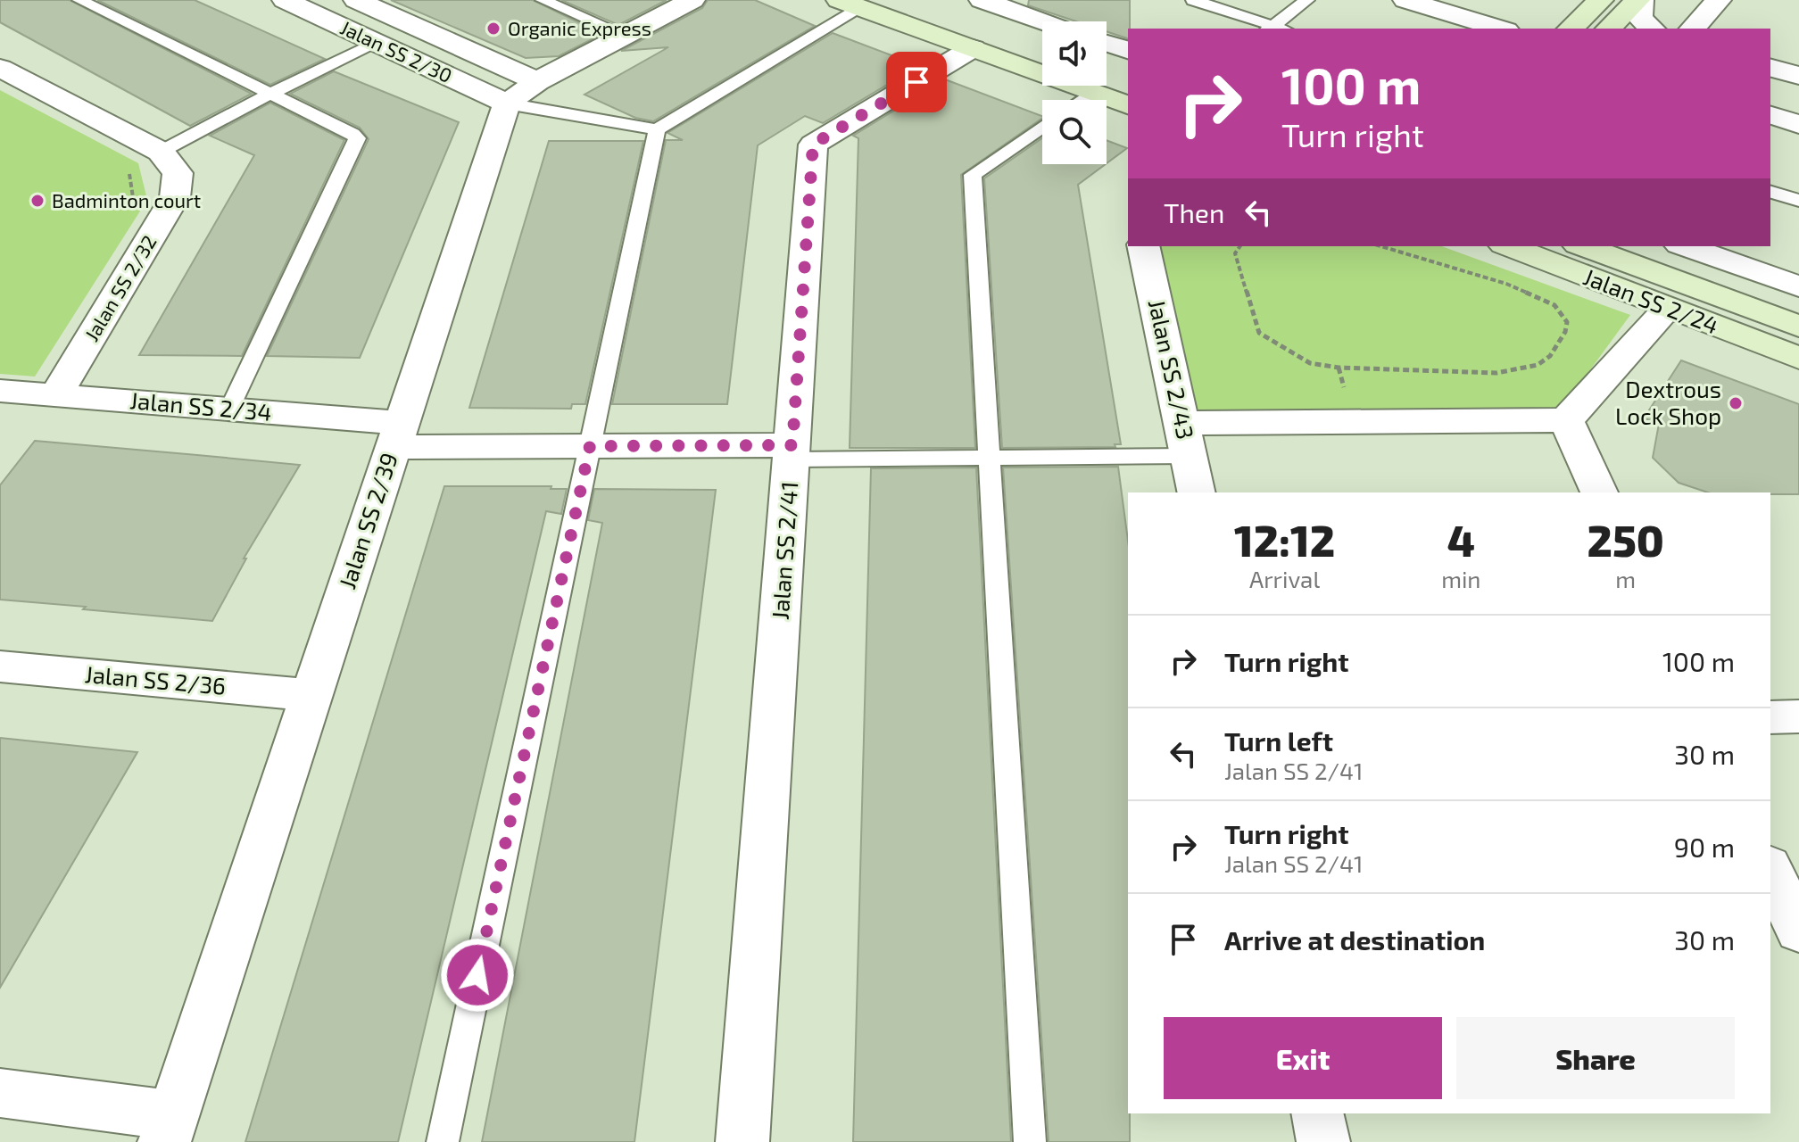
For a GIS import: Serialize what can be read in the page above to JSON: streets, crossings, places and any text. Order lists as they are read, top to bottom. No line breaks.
{"streets":{"main road":["Jalan SS 2/24"],"street":["Jalan SS 2/30","Jalan SS 2/32","Jalan SS 2/43","Jalan SS 2/34","Jalan SS 2/39","Jalan SS 2/41","Jalan SS 2/36"]},"crossings":[["Jalan SS 2/30","Jalan SS 2/39"],["Jalan SS 2/32","Jalan SS 2/34"],["Jalan SS 2/34","Jalan SS 2/39"],["Jalan SS 2/34","Jalan SS 2/41"],["Jalan SS 2/39","Jalan SS 2/36"]],"places":["Organic Express","Badminton court","Dextrous Lock Shop"],"page":{"turn":["100 m","Turn right"],"then":"Then","eta":["12:12","Arrival","4","min","250","m"],"list":[{"name":"Turn right","value":"100 m"},{"name":"Turn left","note":"Jalan SS 2/41","value":"30 m"},{"name":"Turn right","note":"Jalan SS 2/41","value":"90 m"},{"name":"Arrive at destination","value":"30 m"}],"buttons":["Exit","Share"]}}
